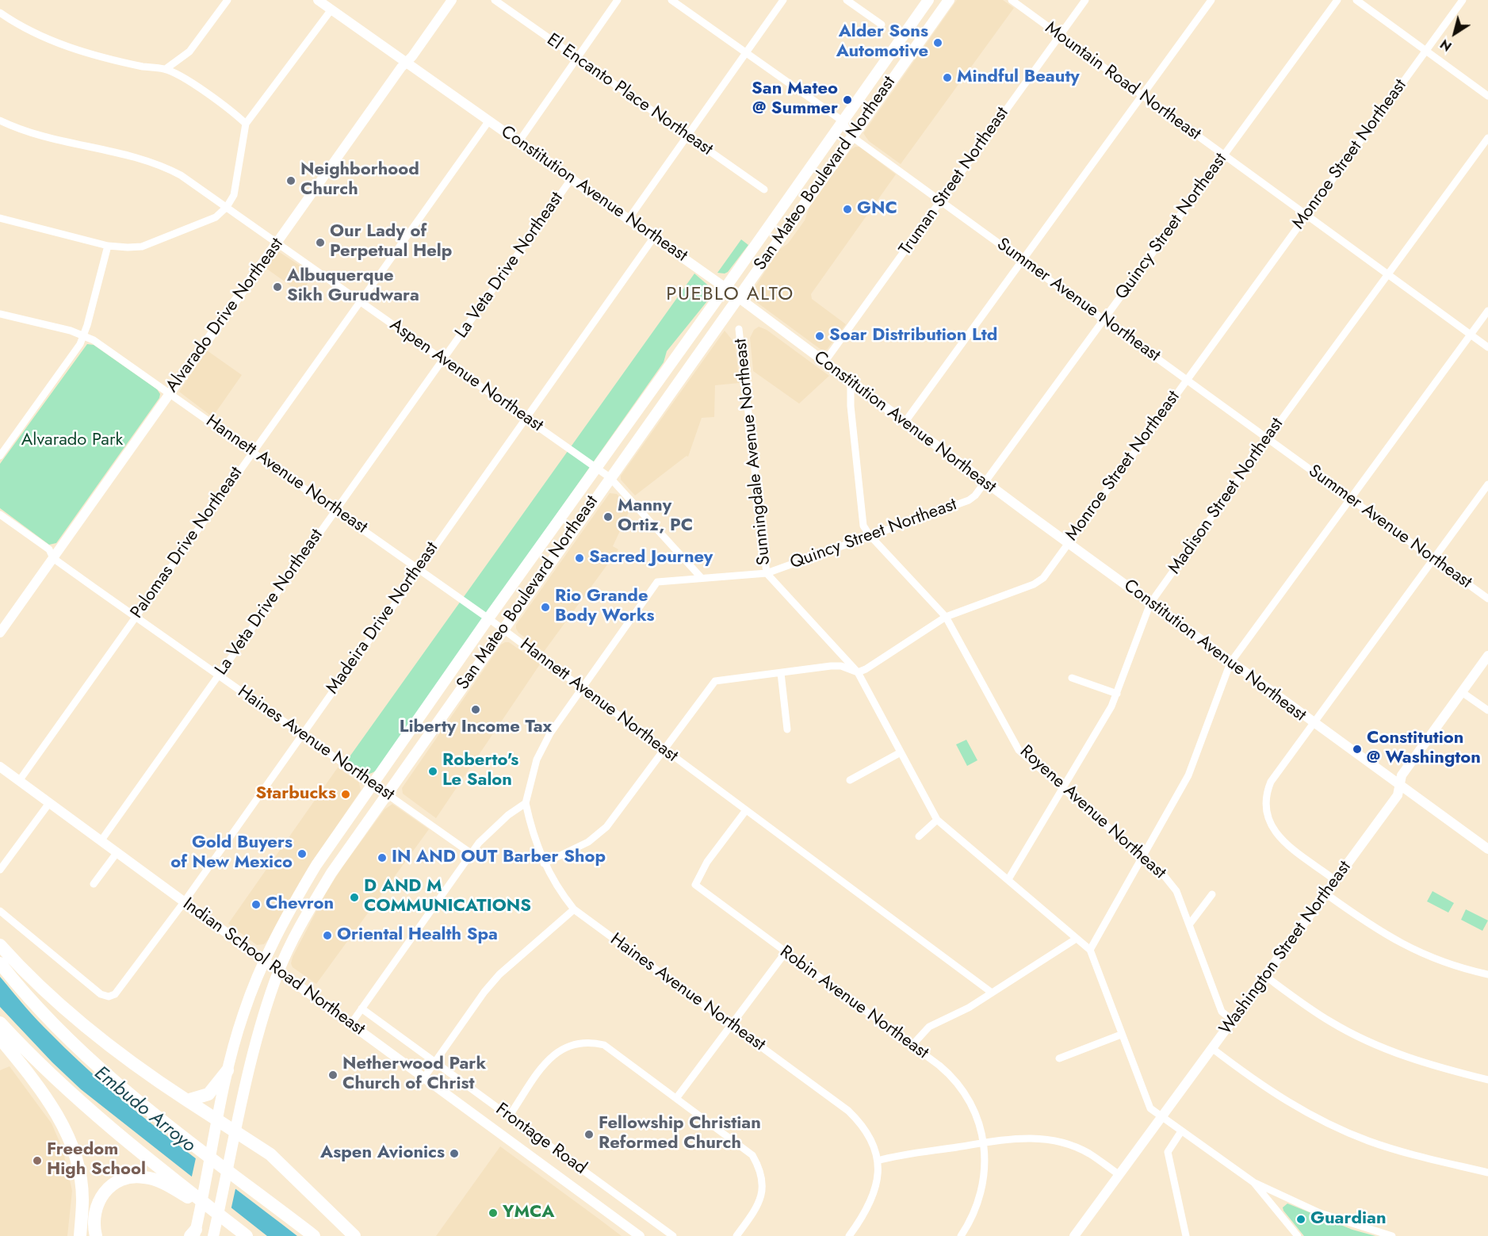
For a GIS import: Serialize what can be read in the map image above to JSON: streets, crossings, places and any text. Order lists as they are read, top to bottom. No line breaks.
{"streets":{"main road":["San Mateo Boulevard Northeast"],"street":["Mountain Road Northeast","El Encanto Place Northeast","Monroe Street Northeast","Truman Street Northeast","Constitution Avenue Northeast","Quincy Street Northeast","La Veta Drive Northeast","Summer Avenue Northeast","Alvarado Drive Northeast","Aspen Avenue Northeast","Sunningdale Avenue Northeast","Hannett Avenue Northeast","Madison Street Northeast","Palomas Drive Northeast","Madeira Drive Northeast","Haines Avenue Northeast","Royene Avenue Northeast","Washington Street Northeast","Indian School Road Northeast","Robin Avenue Northeast","Frontage Road"]},"crossings":[["Mountain Road Northeast","Monroe Street Northeast"],["Mountain Road Northeast","Truman Street Northeast"],["Mountain Road Northeast","Quincy Street Northeast"],["Mountain Road Northeast","Madison Street Northeast"],["Monroe Street Northeast","Constitution Avenue Northeast"],["Monroe Street Northeast","Summer Avenue Northeast"],["Monroe Street Northeast","Sunningdale Avenue Northeast"],["Monroe Street Northeast","Royene Avenue Northeast"],["San Mateo Boulevard Northeast","Constitution Avenue Northeast"],["San Mateo Boulevard Northeast","Summer Avenue Northeast"],["San Mateo Boulevard Northeast","Aspen Avenue Northeast"],["San Mateo Boulevard Northeast","Hannett Avenue Northeast"],["San Mateo Boulevard Northeast","Haines Avenue Northeast"],["San Mateo Boulevard Northeast","Indian School Road Northeast"],["Truman Street Northeast","Constitution Avenue Northeast"],["Truman Street Northeast","Summer Avenue Northeast"],["Constitution Avenue Northeast","Quincy Street Northeast"],["Constitution Avenue Northeast","La Veta Drive Northeast"],["Constitution Avenue Northeast","Alvarado Drive Northeast"],["Constitution Avenue Northeast","Madison Street Northeast"],["Constitution Avenue Northeast","Palomas Drive Northeast"],["Constitution Avenue Northeast","Madeira Drive Northeast"],["Constitution Avenue Northeast","Royene Avenue Northeast"],["Constitution Avenue Northeast","Washington Street Northeast"],["Quincy Street Northeast","Summer Avenue Northeast"],["Quincy Street Northeast","Aspen Avenue Northeast"],["Quincy Street Northeast","Sunningdale Avenue Northeast"],["Quincy Street Northeast","Royene Avenue Northeast"],["La Veta Drive Northeast","Aspen Avenue Northeast"],["La Veta Drive Northeast","Hannett Avenue Northeast"],["La Veta Drive Northeast","Haines Avenue Northeast"],["La Veta Drive Northeast","Indian School Road Northeast"],["Summer Avenue Northeast","Madison Street Northeast"],["Alvarado Drive Northeast","Aspen Avenue Northeast"],["Alvarado Drive Northeast","Hannett Avenue Northeast"],["Alvarado Drive Northeast","Haines Avenue Northeast"],["Aspen Avenue Northeast","Palomas Drive Northeast"],["Aspen Avenue Northeast","Madeira Drive Northeast"],["Sunningdale Avenue Northeast","Madison Street Northeast"],["Hannett Avenue Northeast","Palomas Drive Northeast"],["Hannett Avenue Northeast","Madeira Drive Northeast"],["Hannett Avenue Northeast","Robin Avenue Northeast"],["Madison Street Northeast","Royene Avenue Northeast"],["Palomas Drive Northeast","Haines Avenue Northeast"],["Palomas Drive Northeast","Indian School Road Northeast"],["Madeira Drive Northeast","Haines Avenue Northeast"],["Madeira Drive Northeast","Indian School Road Northeast"],["Royene Avenue Northeast","Washington Street Northeast"]],"districts":["PUEBLO ALTO"],"water":["Embudo Arroyo"],"parks":["Alvarado Park"],"places":["Alder Sons Automotive","Mindful Beauty","San Mateo @ Summer","Neighborhood Church","GNC","Our Lady of Perpetual Help","Albuquerque Sikh Gurudwara","Soar Distribution Ltd","Manny Ortiz, PC","Sacred Journey","Rio Grande Body Works","Liberty Income Tax","Constitution @ Washington","Roberto's Le Salon","Starbucks","Gold Buyers of New Mexico","IN AND OUT Barber Shop","D AND M COMMUNICATIONS","Chevron","Oriental Health Spa","Netherwood Park Church of Christ","Fellowship Christian Reformed Church","Aspen Avionics","Freedom High School","YMCA","Guardian"],"north":"bottom left"}
